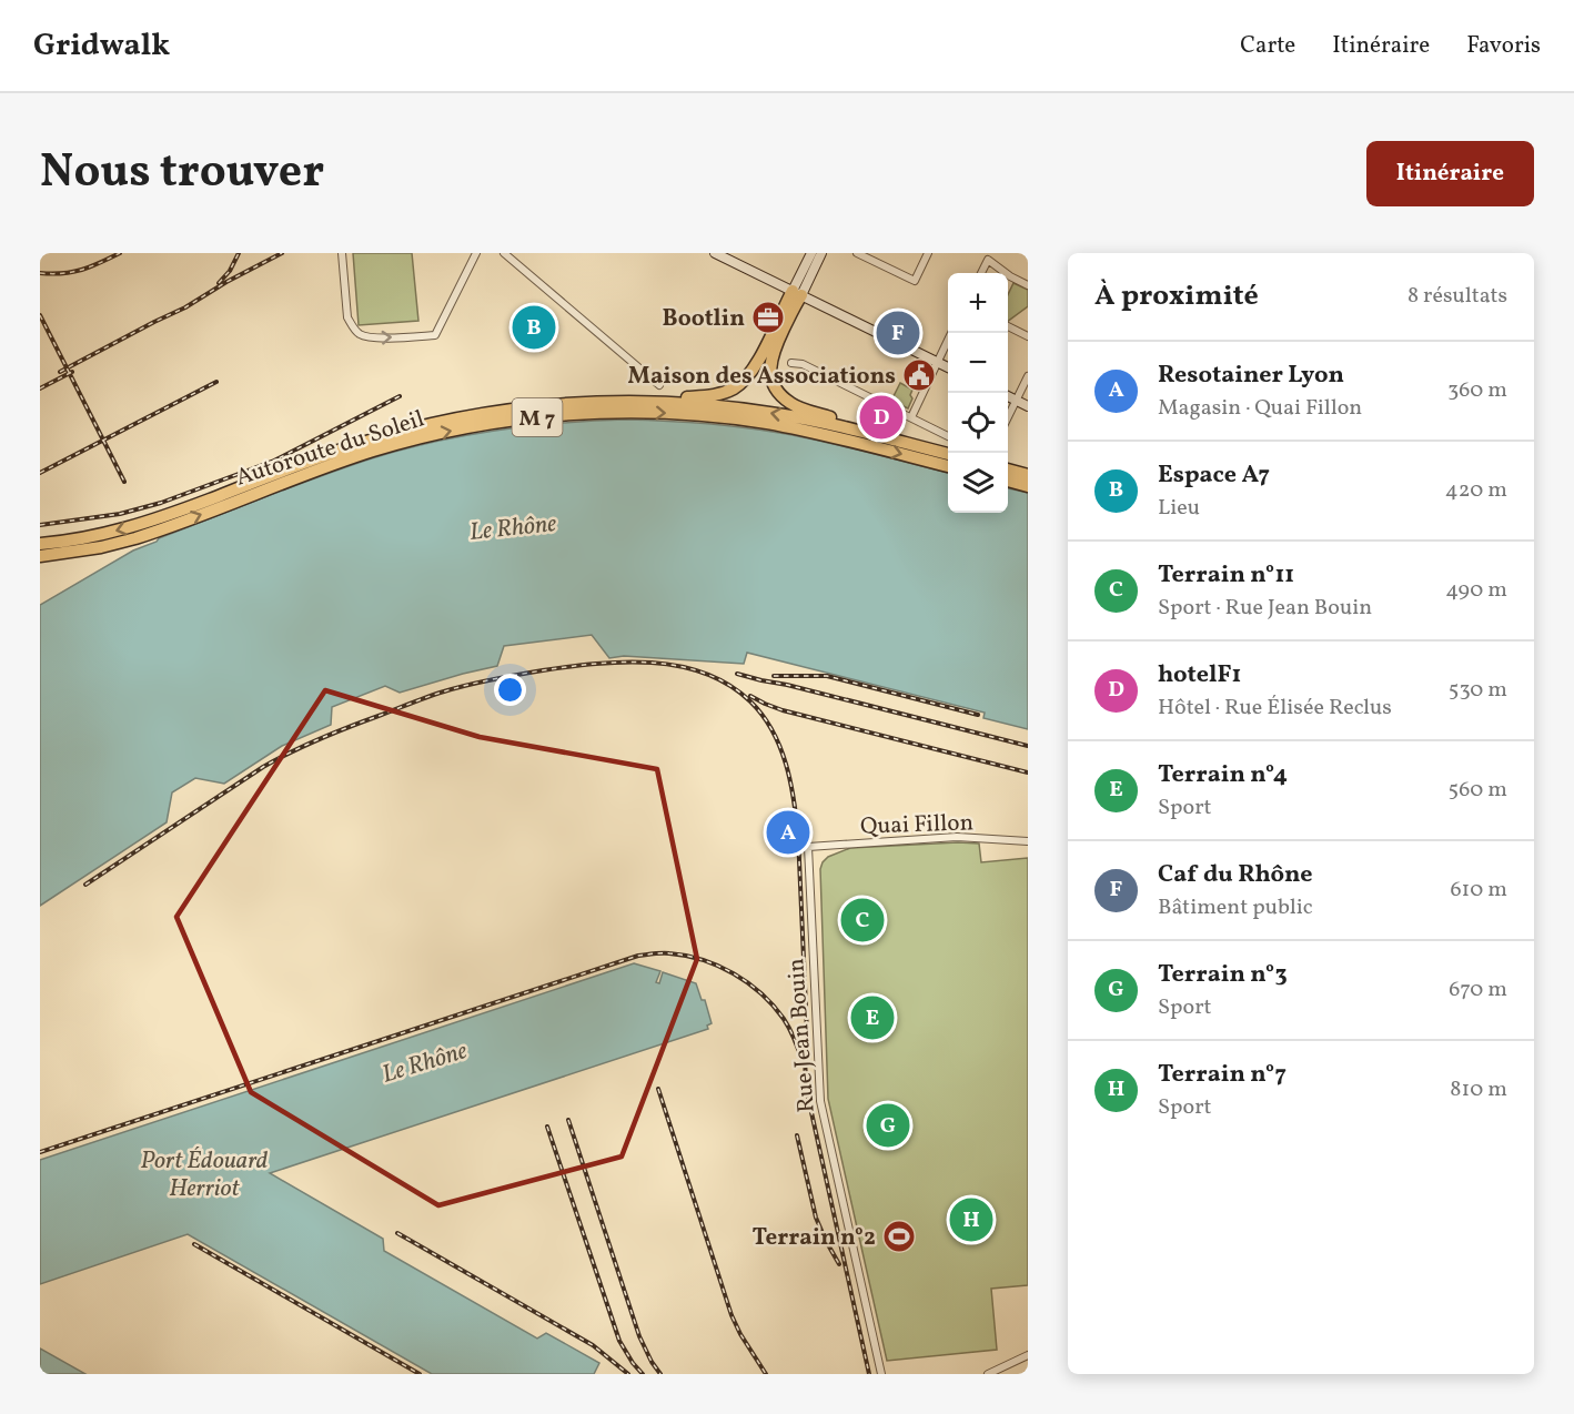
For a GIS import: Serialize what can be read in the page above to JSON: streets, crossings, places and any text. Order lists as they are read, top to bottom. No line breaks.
{"streets":{"highway":["M 7","Autoroute du Soleil"],"street":["Quai Fillon","Rue Jean Bouin"]},"crossings":[["Quai Fillon","Rue Jean Bouin"]],"water":["Le Rhône","Port Édouard Herriot"],"places":{"office":["Bootlin"],"public building":["Maison des Associations"],"sports":["Terrain n°2"]},"page":{"header":"Gridwalk","nav":["Carte","Itinéraire","Favoris"],"title":"Nous trouver","buttons":"Itinéraire","heading":["À proximité","8 résultats"],"map_buttons":["+","−"],"pins":["B","F","D","A","C","E","G","H"],"list":[{"mark":"A","name":"Resotainer Lyon","note":"Magasin · Quai Fillon","value":"360 m"},{"mark":"B","name":"Espace A7","note":"Lieu","value":"420 m"},{"mark":"C","name":"Terrain n°11","note":"Sport · Rue Jean Bouin","value":"490 m"},{"mark":"D","name":"hotelF1","note":"Hôtel · Rue Élisée Reclus","value":"530 m"},{"mark":"E","name":"Terrain n°4","note":"Sport","value":"560 m"},{"mark":"F","name":"Caf du Rhône","note":"Bâtiment public","value":"610 m"},{"mark":"G","name":"Terrain n°3","note":"Sport","value":"670 m"},{"mark":"H","name":"Terrain n°7","note":"Sport","value":"810 m"}]}}
